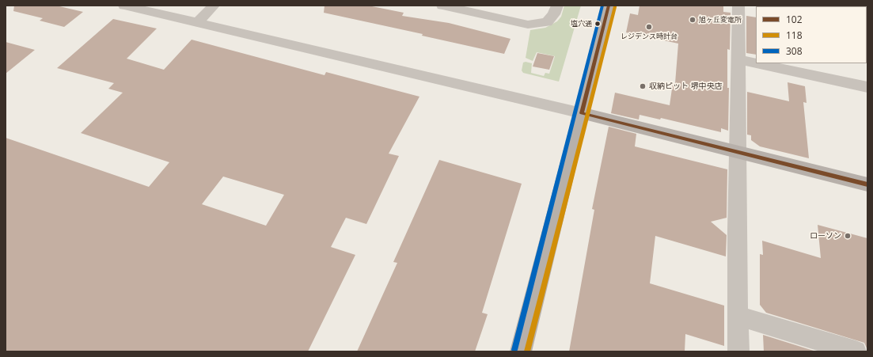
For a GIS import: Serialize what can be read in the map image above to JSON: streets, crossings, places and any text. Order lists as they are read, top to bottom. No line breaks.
{"places":["旭ヶ丘変電所","塩穴通","レジデンス時計台","収納ピット 堺中央店","ローソン"],"lines":["transit line 102","transit line 308","transit line 118"],"legend":["102","118","308"]}
